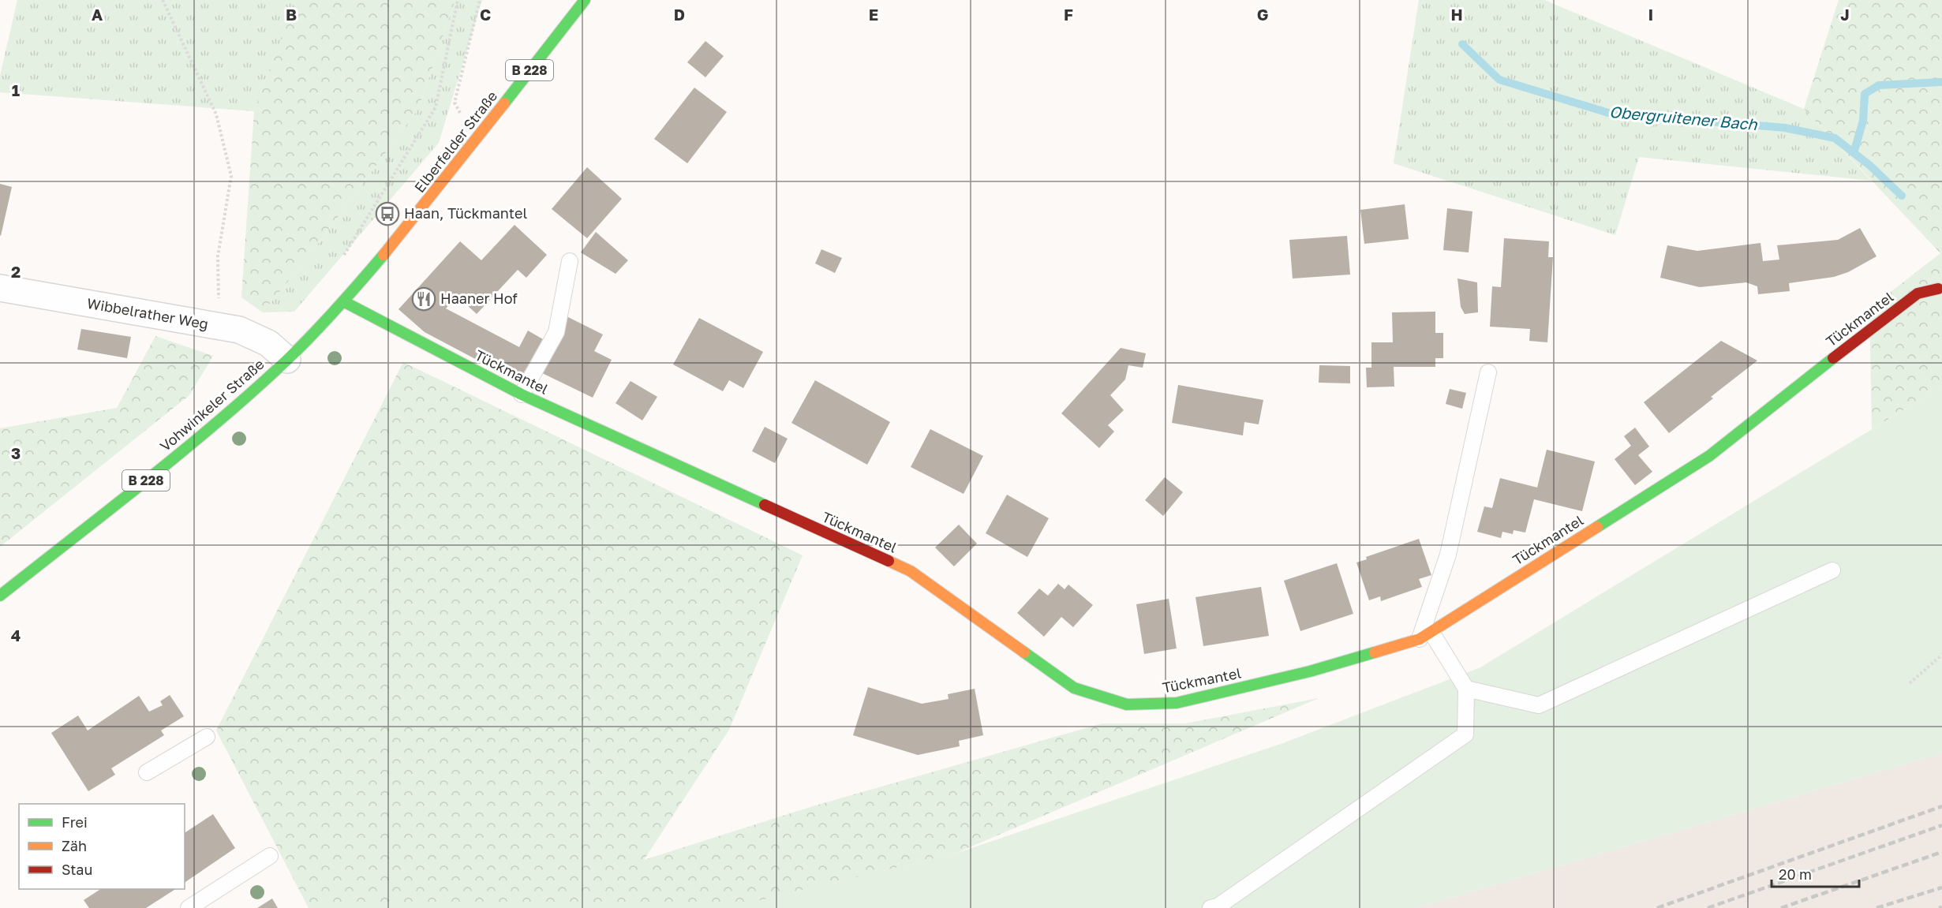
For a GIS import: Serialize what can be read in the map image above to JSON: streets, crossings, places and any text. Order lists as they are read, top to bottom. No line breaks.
{"streets":{"street":["B 228","Elberfelder Straße","Wibbelrather Weg","Tückmantel","Vohwinkeler Straße"]},"crossings":[["Elberfelder Straße","Wibbelrather Weg"],["Elberfelder Straße","Tückmantel"],["Elberfelder Straße","Vohwinkeler Straße"],["Wibbelrather Weg","Vohwinkeler Straße"]],"water":["Obergruitener Bach"],"places":{"bus stop":["Haan, Tückmantel"],"restaurant":["Haaner Hof"]},"legend":["Frei","Zäh","Stau"],"scale_bar":"20 m","grid":{"columns":["A","B","C","D","E","F","G","H","I","J"],"rows":["1","2","3","4"]}}
